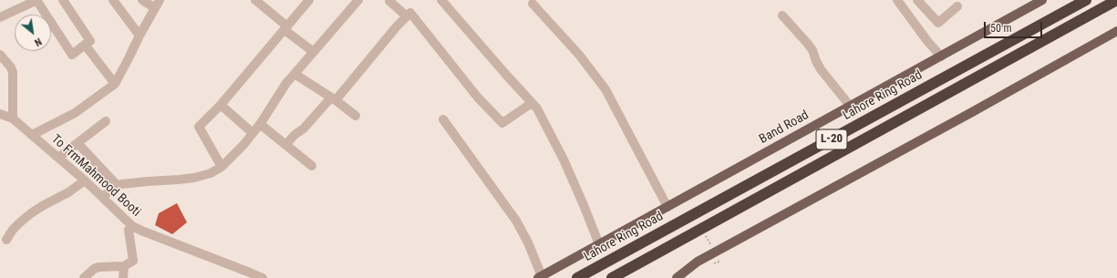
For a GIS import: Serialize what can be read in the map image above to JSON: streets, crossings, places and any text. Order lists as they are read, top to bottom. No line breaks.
{"streets":{"highway":["Lahore Ring Road","L-20"],"main road":["Band Road"],"street":["To FrmMahmood Booti"]},"scale_bar":"50 m","north":"bottom right"}
